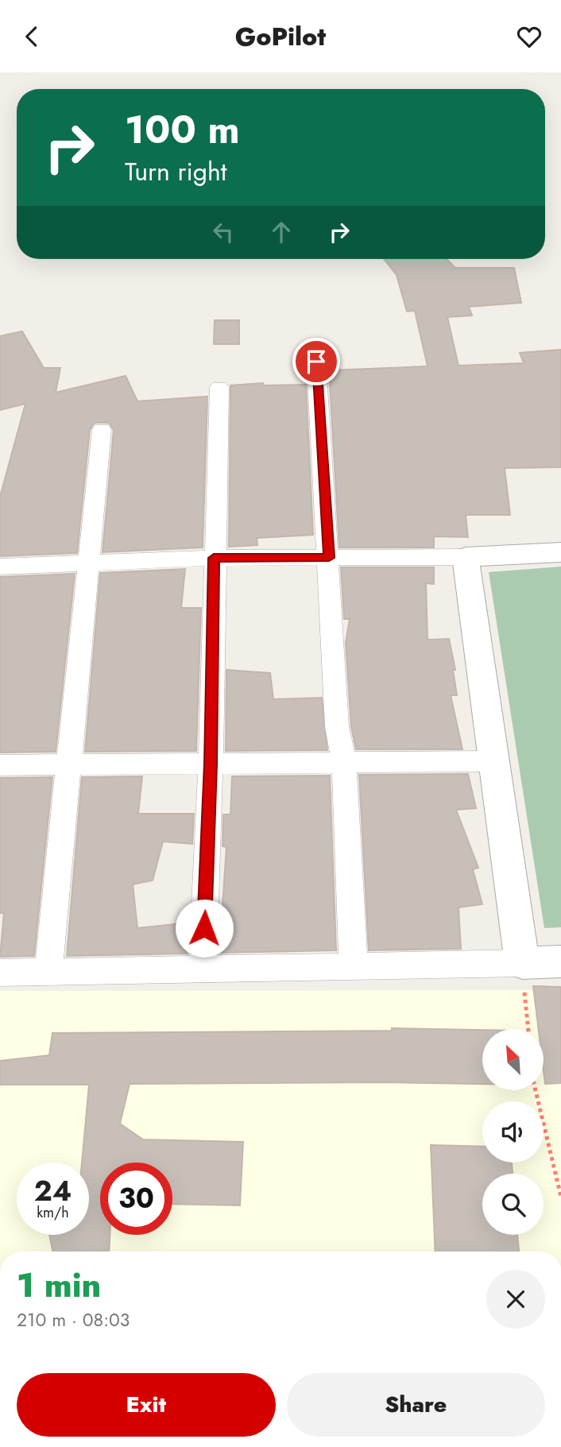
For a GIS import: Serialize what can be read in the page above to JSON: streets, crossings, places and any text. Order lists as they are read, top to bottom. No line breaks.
{"north":"top left","page":{"header":"GoPilot","turn":["100 m","Turn right"],"speed":"24 km/h","limit":"30","heading":["1 min","210 m · 08:03"],"buttons":["Exit","Share"]}}
